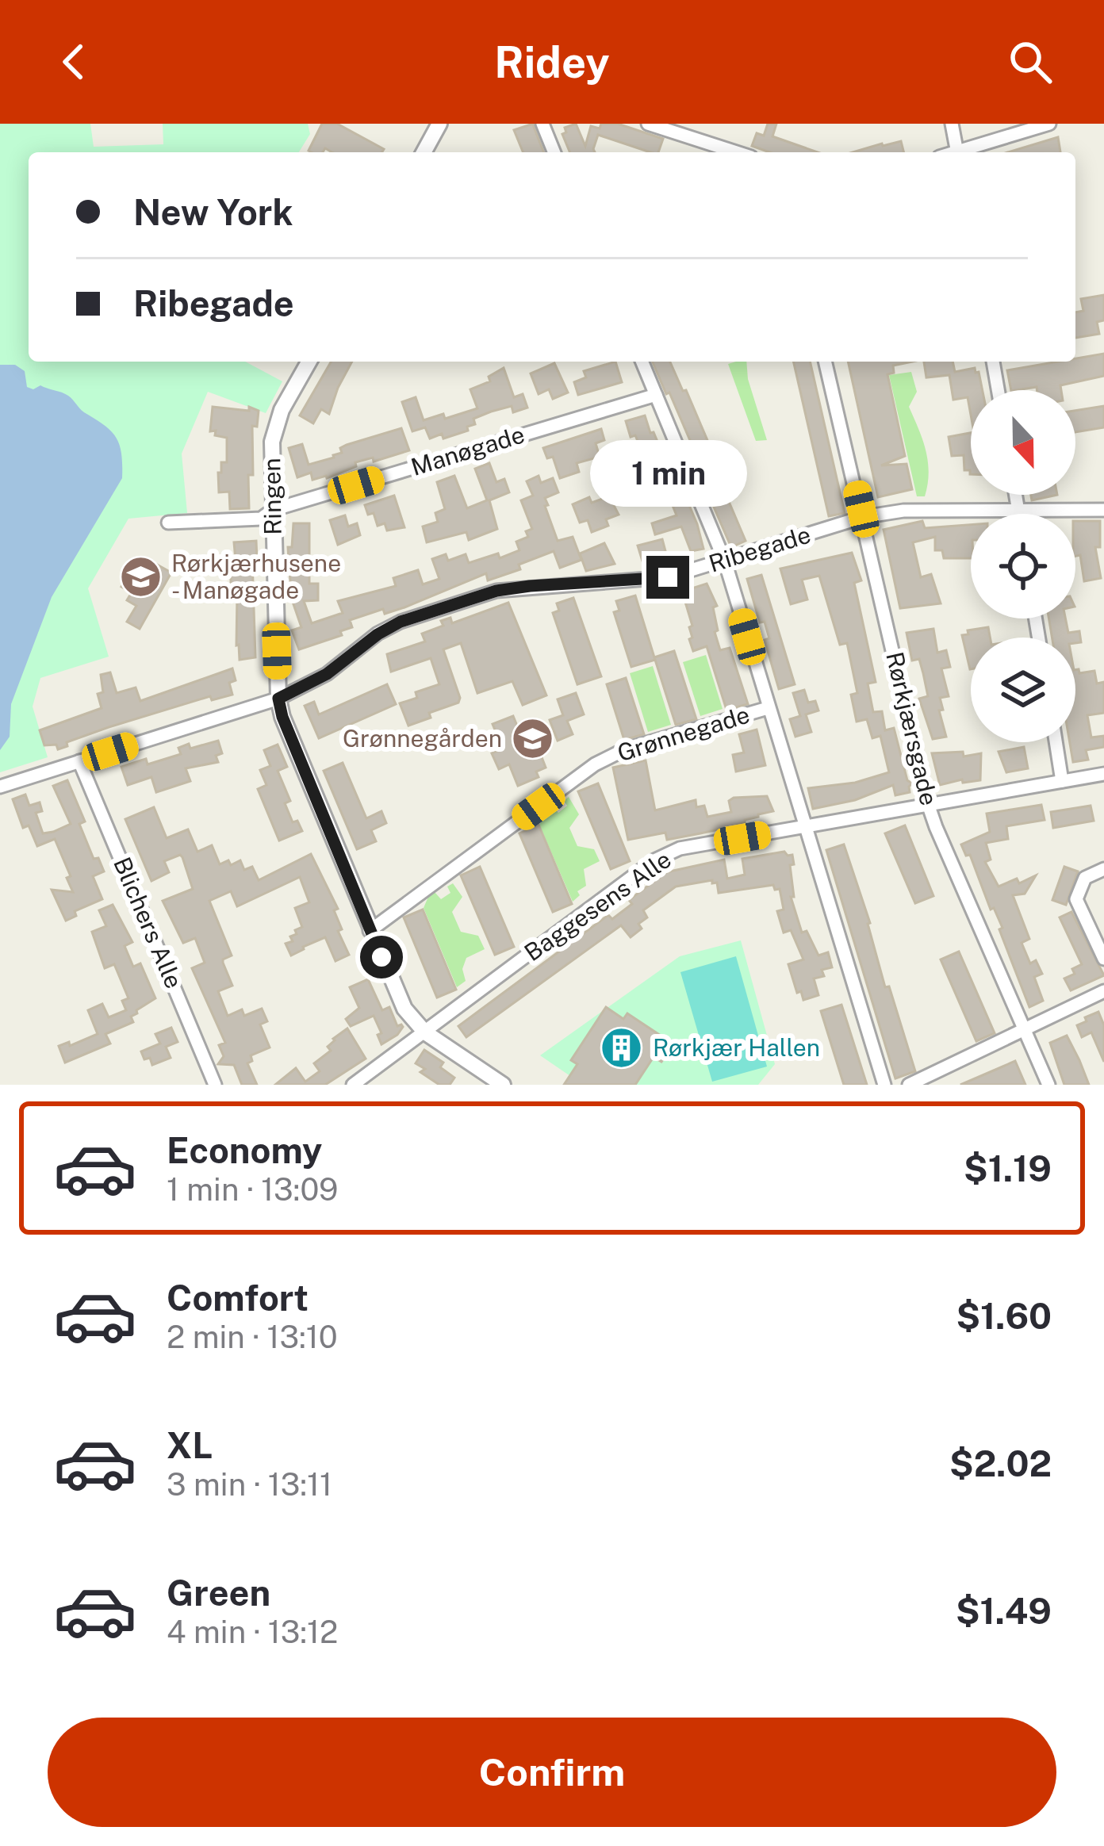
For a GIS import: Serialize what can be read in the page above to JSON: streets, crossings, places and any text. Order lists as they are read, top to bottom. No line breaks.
{"streets":{"street":["Manøgade","Ringen","Ribegade","Rørkjærsgade","Grønnegade","Baggesens Alle","Blichers Alle"]},"crossings":[["Manøgade","Ringen"],["Manøgade","Grønnegade"],["Ringen","Ribegade"],["Ringen","Grønnegade"],["Ringen","Baggesens Alle"],["Ribegade","Rørkjærsgade"],["Ribegade","Grønnegade"],["Ribegade","Blichers Alle"],["Rørkjærsgade","Baggesens Alle"],["Grønnegade","Baggesens Alle"]],"places":{"school or university":["Rørkjærhusene - Manøgade","Grønnegården"],"building":["Rørkjær Hallen"]},"north":"bottom","page":{"header":"Ridey","banner":["New York","Ribegade"],"bubble":"1 min","list":[{"name":"Economy","note":"1 min · 13:09","value":"$1.19"},{"name":"Comfort","note":"2 min · 13:10","value":"$1.60"},{"name":"XL","note":"3 min · 13:11","value":"$2.02"},{"name":"Green","note":"4 min · 13:12","value":"$1.49"}],"buttons":"Confirm"}}
